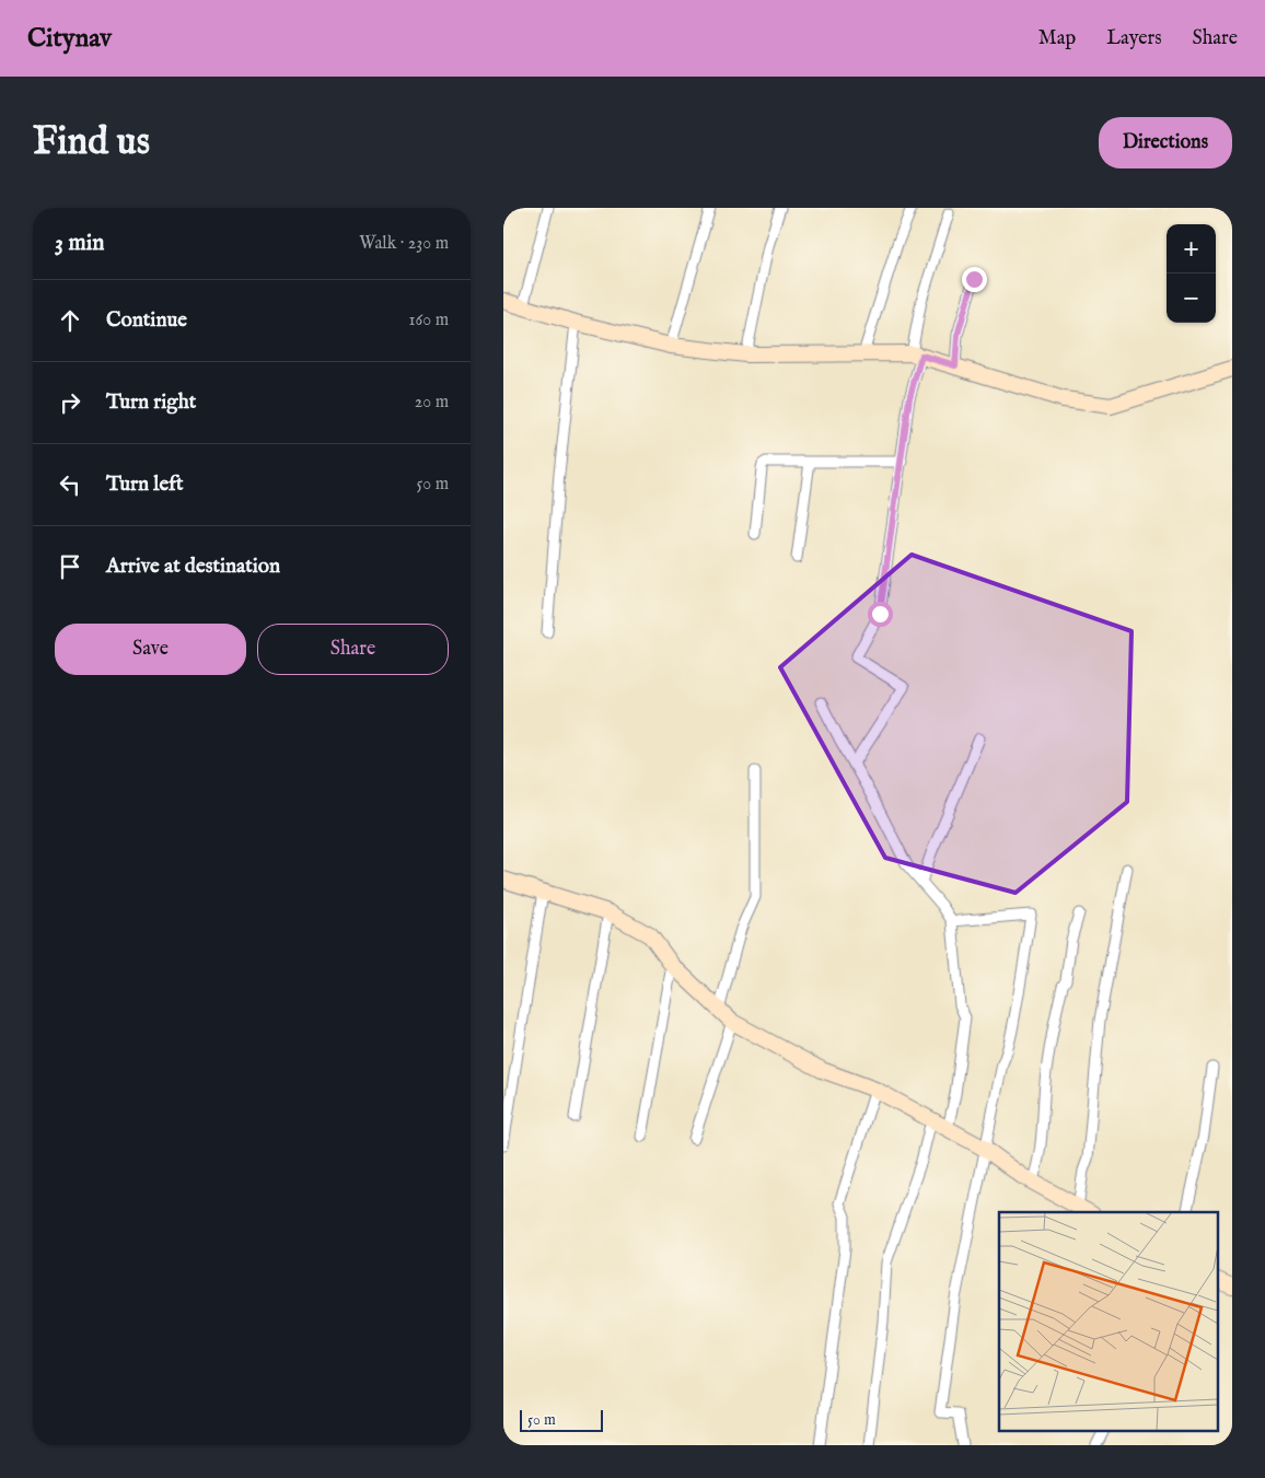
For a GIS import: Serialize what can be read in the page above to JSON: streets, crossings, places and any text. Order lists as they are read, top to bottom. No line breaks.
{"scale_bar":"50 m","page":{"header":"Citynav","nav":["Map","Layers","Share"],"buttons":["Directions",["Save","Share"]],"title":"Find us","heading":["3 min","Walk · 230 m"],"map_buttons":["+","−"],"list":[["Continue","160 m"],["Turn right","20 m"],["Turn left","50 m"],"Arrive at destination"],"scale":"50 m"}}
